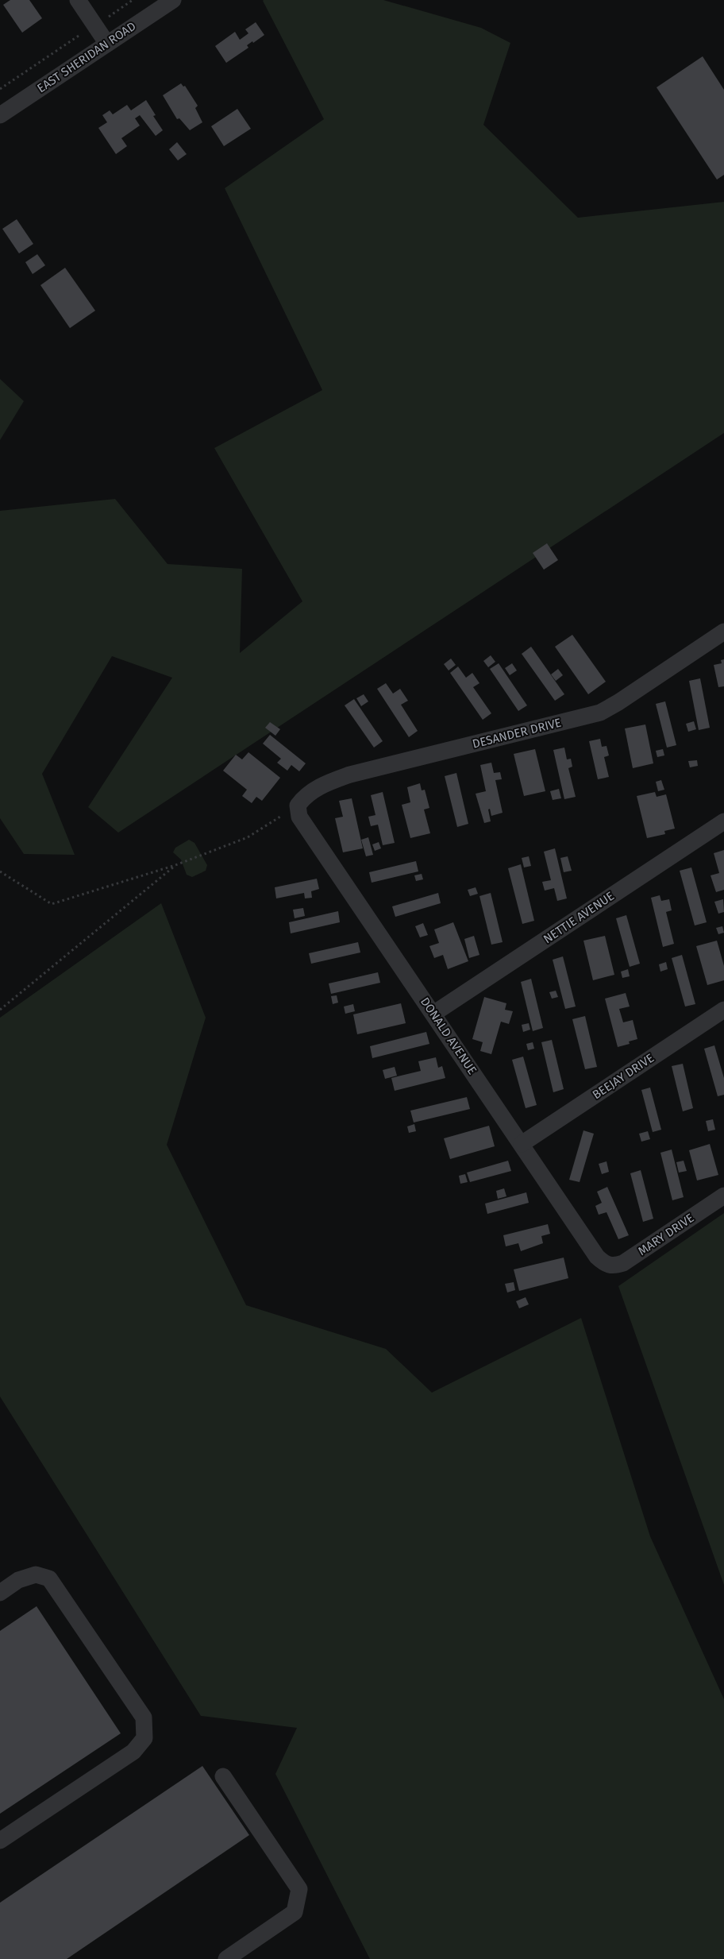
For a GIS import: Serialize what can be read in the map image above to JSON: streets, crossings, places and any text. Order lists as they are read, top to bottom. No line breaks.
{"streets":{"street":["EAST SHERIDAN ROAD","DESANDER DRIVE","NETTIE AVENUE","DONALD AVENUE","BEEJAY DRIVE","MARY DRIVE"]},"crossings":[["DESANDER DRIVE","DONALD AVENUE"],["NETTIE AVENUE","DONALD AVENUE"],["DONALD AVENUE","BEEJAY DRIVE"],["DONALD AVENUE","MARY DRIVE"]]}
